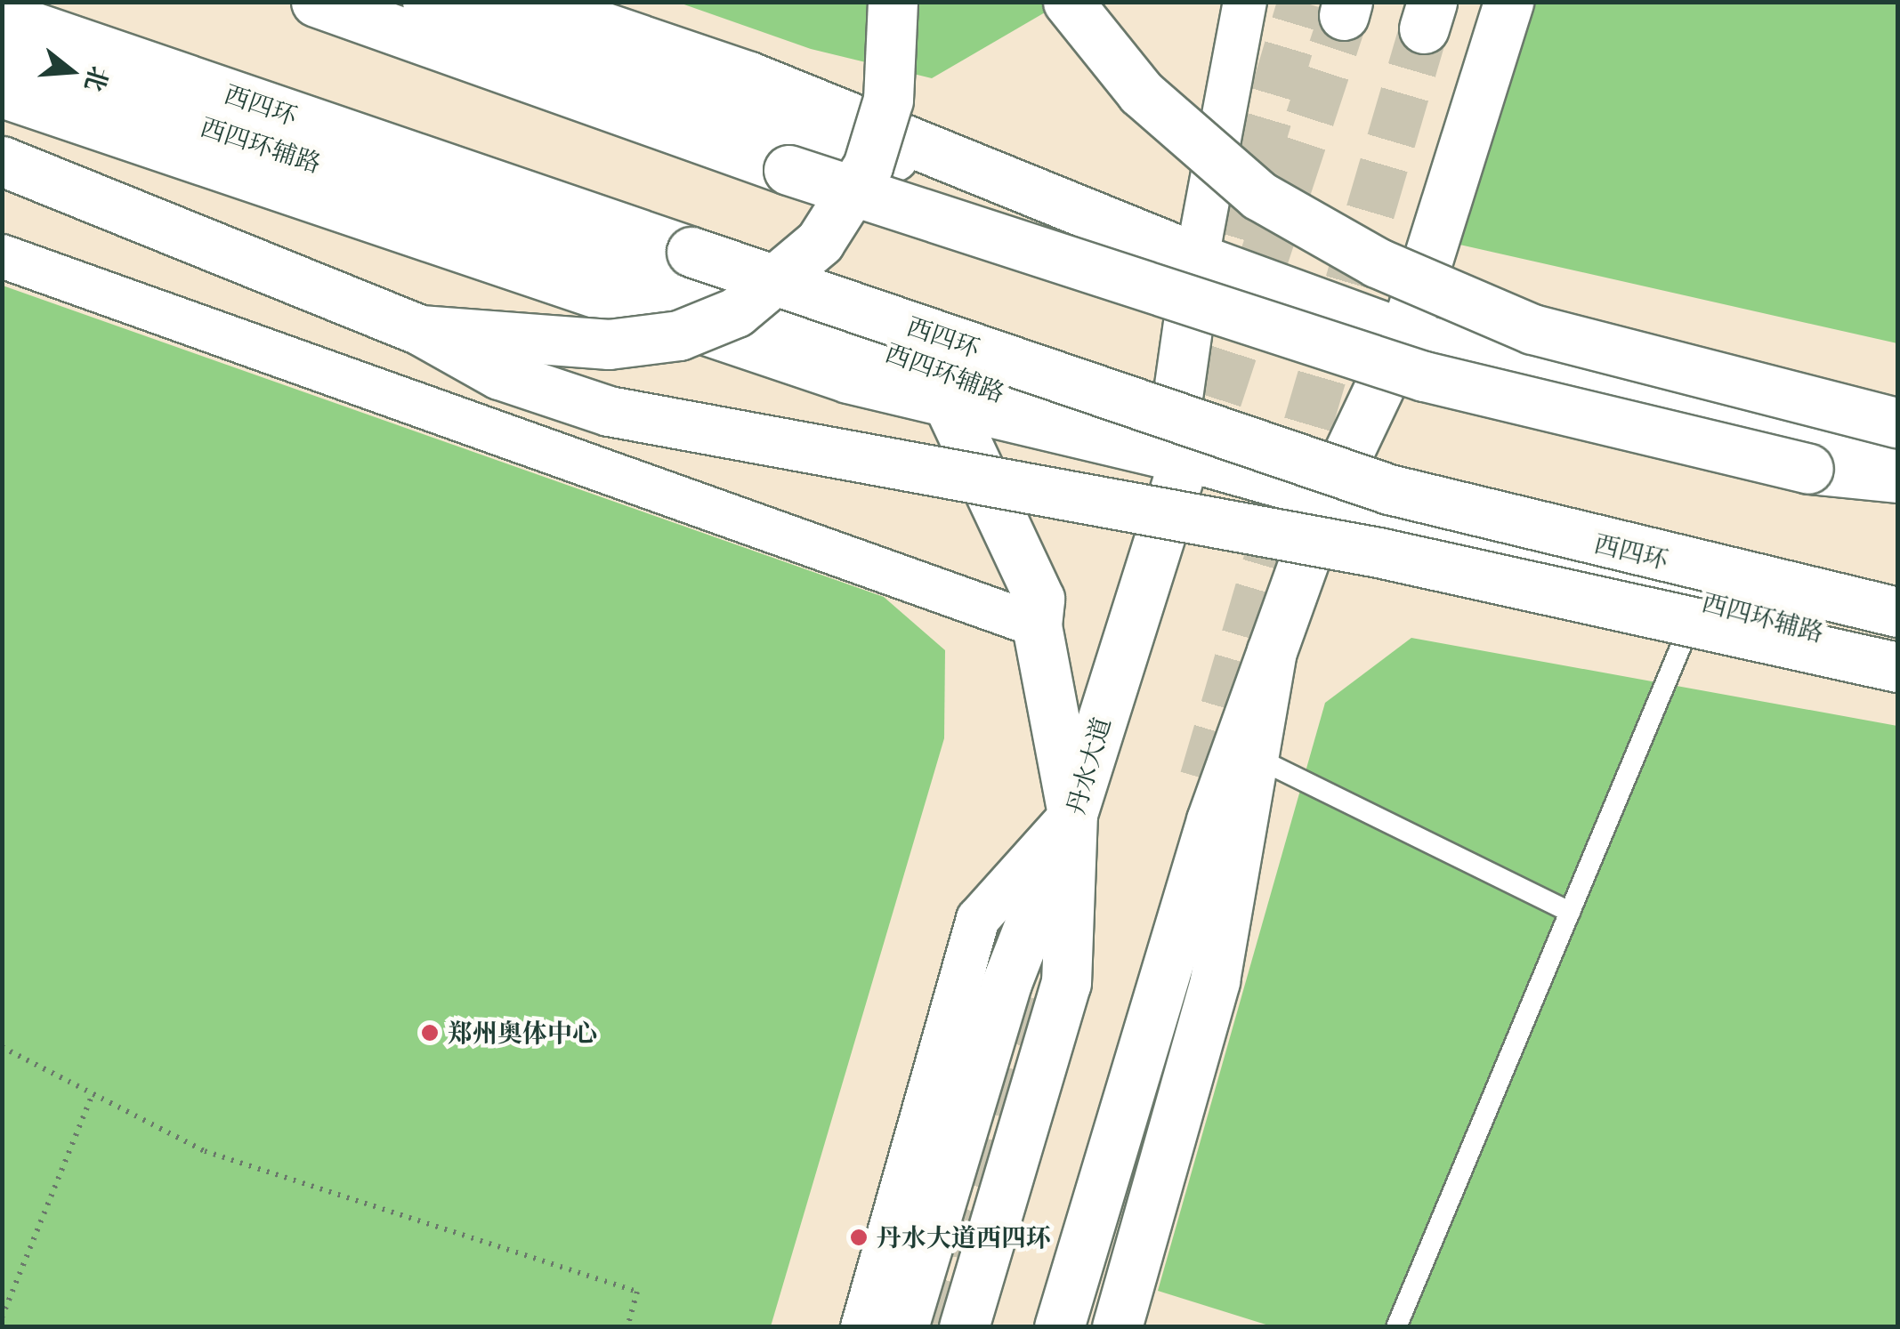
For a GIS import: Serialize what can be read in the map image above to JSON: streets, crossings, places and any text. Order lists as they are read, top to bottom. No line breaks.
{"streets":{"main road":["西四环","西四环辅路","丹水大道"]},"crossings":[["西四环","西四环辅路"],["西四环","丹水大道"],["西四环辅路","丹水大道"]],"places":["郑州奥体中心","丹水大道西四环"],"north":"right"}
